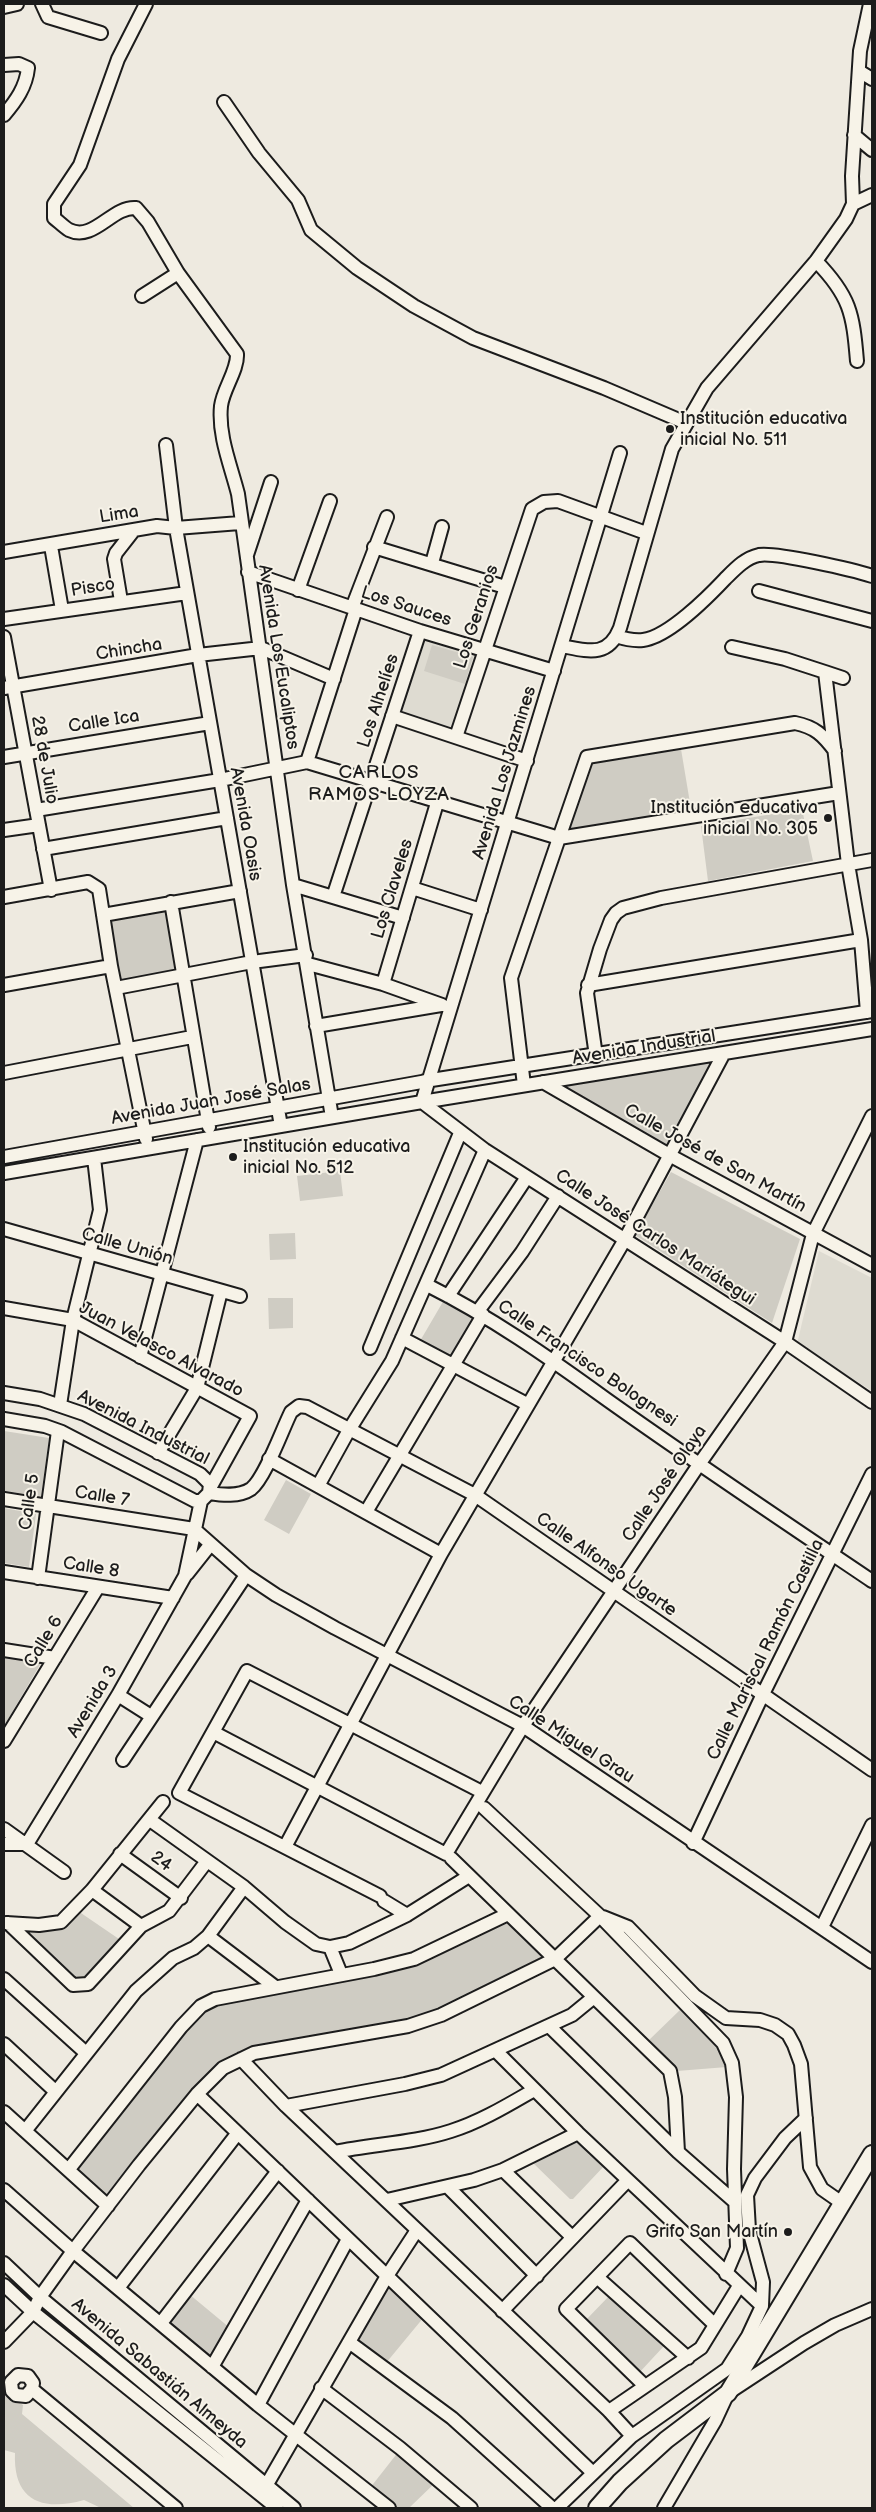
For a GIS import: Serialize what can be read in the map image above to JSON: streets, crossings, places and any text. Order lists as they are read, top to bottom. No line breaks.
{"streets":{"street":["Lima","Pisco","Los Sauces","Los Geranios","Chincha","Avenida Los Eucaliptos","Los Alhelíes","Calle Ica","28 de Julio","Avenida Los Jazmines","Avenida Oasis","Los Claveles","Avenida Industrial","Avenida Juan José Salas","Calle José de San Martín","Calle José Carlos Mariátegui","Calle Unión","Juan Velasco Alvarado","Calle Francisco Bolognesi","Calle José Olaya","Calle 7","Calle 5","Calle Alfonso Ugarte","Calle 8","Calle 6","Calle Mariscal Ramón Castilla","Avenida 3","Calle Miguel Grau","24","Avenida Sabastián Almeyda"]},"crossings":[["Lima","Avenida Los Eucaliptos"],["Lima","Avenida Oasis"],["Pisco","Avenida Oasis"],["Los Sauces","Los Geranios"],["Los Sauces","Avenida Los Eucaliptos"],["Los Sauces","Los Alhelíes"],["Los Sauces","Avenida Los Jazmines"],["Los Geranios","Avenida Los Jazmines"],["Chincha","Avenida Los Eucaliptos"],["Chincha","28 de Julio"],["Chincha","Avenida Oasis"],["Avenida Los Eucaliptos","Avenida Juan José Salas"],["Calle Ica","28 de Julio"],["Calle Ica","Avenida Oasis"],["Avenida Los Jazmines","Avenida Industrial"],["Avenida Los Jazmines","Avenida Juan José Salas"],["Avenida Los Jazmines","Calle José Carlos Mariátegui"],["Avenida Oasis","Avenida Juan José Salas"],["Avenida Industrial","Avenida Juan José Salas"],["Avenida Industrial","Calle José de San Martín"],["Avenida Industrial","Calle José Carlos Mariátegui"],["Avenida Industrial","Juan Velasco Alvarado"],["Avenida Industrial","Avenida 3"],["Avenida Juan José Salas","Calle José Carlos Mariátegui"],["Calle José de San Martín","Calle José Olaya"],["Calle José Carlos Mariátegui","Calle José Olaya"],["Juan Velasco Alvarado","Avenida 3"],["Calle Francisco Bolognesi","Calle José Olaya"],["Calle Francisco Bolognesi","Calle Mariscal Ramón Castilla"],["Calle José Olaya","Calle Alfonso Ugarte"],["Calle José Olaya","Calle Miguel Grau"],["Calle 7","Calle 5"],["Calle 7","Avenida 3"],["Calle 7","Calle Miguel Grau"],["Calle 5","Calle 8"],["Calle Alfonso Ugarte","Calle Mariscal Ramón Castilla"],["Calle 8","Calle 6"],["Calle 8","Avenida 3"],["Calle Mariscal Ramón Castilla","Calle Miguel Grau"],["Avenida 3","Calle Miguel Grau"]],"districts":["CARLOS RAMOS LOYZA"],"places":["Institución educativa inicial No. 511","Institución educativa inicial No. 305","Institución educativa inicial No. 512","Grifo San Martín"]}
